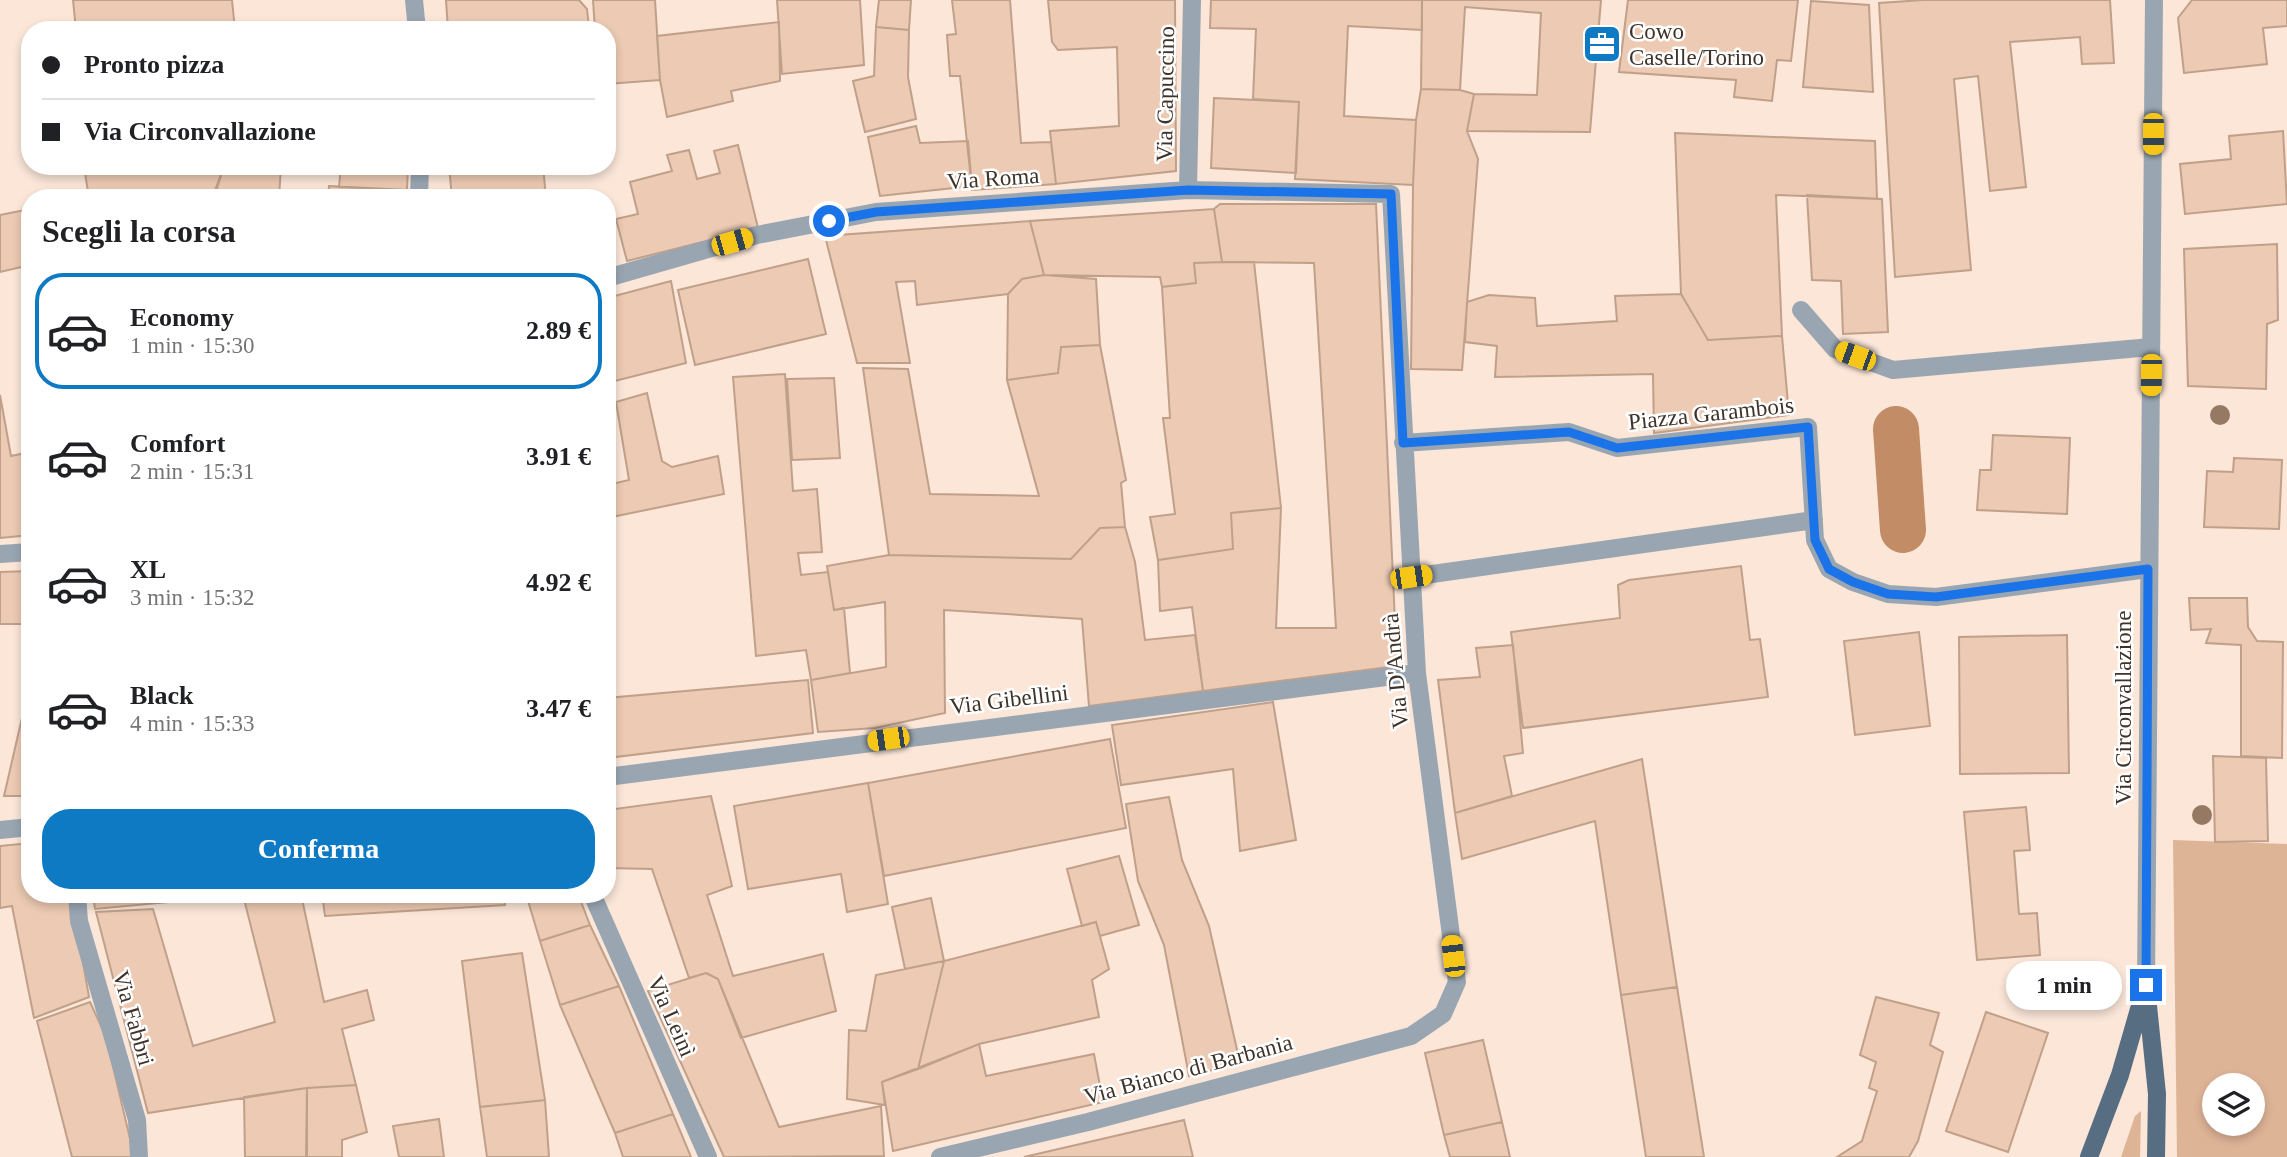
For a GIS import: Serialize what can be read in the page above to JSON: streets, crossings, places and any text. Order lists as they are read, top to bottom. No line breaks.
{"streets":{"street":["Via Capuccino","Via Roma","Piazza Garambois","Via D'Andrà","Via Gibellini","Via Circonvallazione","Via Leinì","Via Fabbri","Via Bianco di Barbania"]},"crossings":[["Via Capuccino","Via Roma"],["Via Roma","Via D'Andrà"],["Piazza Garambois","Via D'Andrà"],["Piazza Garambois","Via Circonvallazione"],["Via D'Andrà","Via Gibellini"],["Via D'Andrà","Via Bianco di Barbania"]],"places":{"office":["Cowo Caselle/Torino"]},"page":{"banner":["Pronto pizza","Via Circonvallazione"],"heading":"Scegli la corsa","list":[{"name":"Economy","note":"1 min · 15:30","value":"2.89 €"},{"name":"Comfort","note":"2 min · 15:31","value":"3.91 €"},{"name":"XL","note":"3 min · 15:32","value":"4.92 €"},{"name":"Black","note":"4 min · 15:33","value":"3.47 €"}],"buttons":"Conferma","bubble":"1 min"}}
